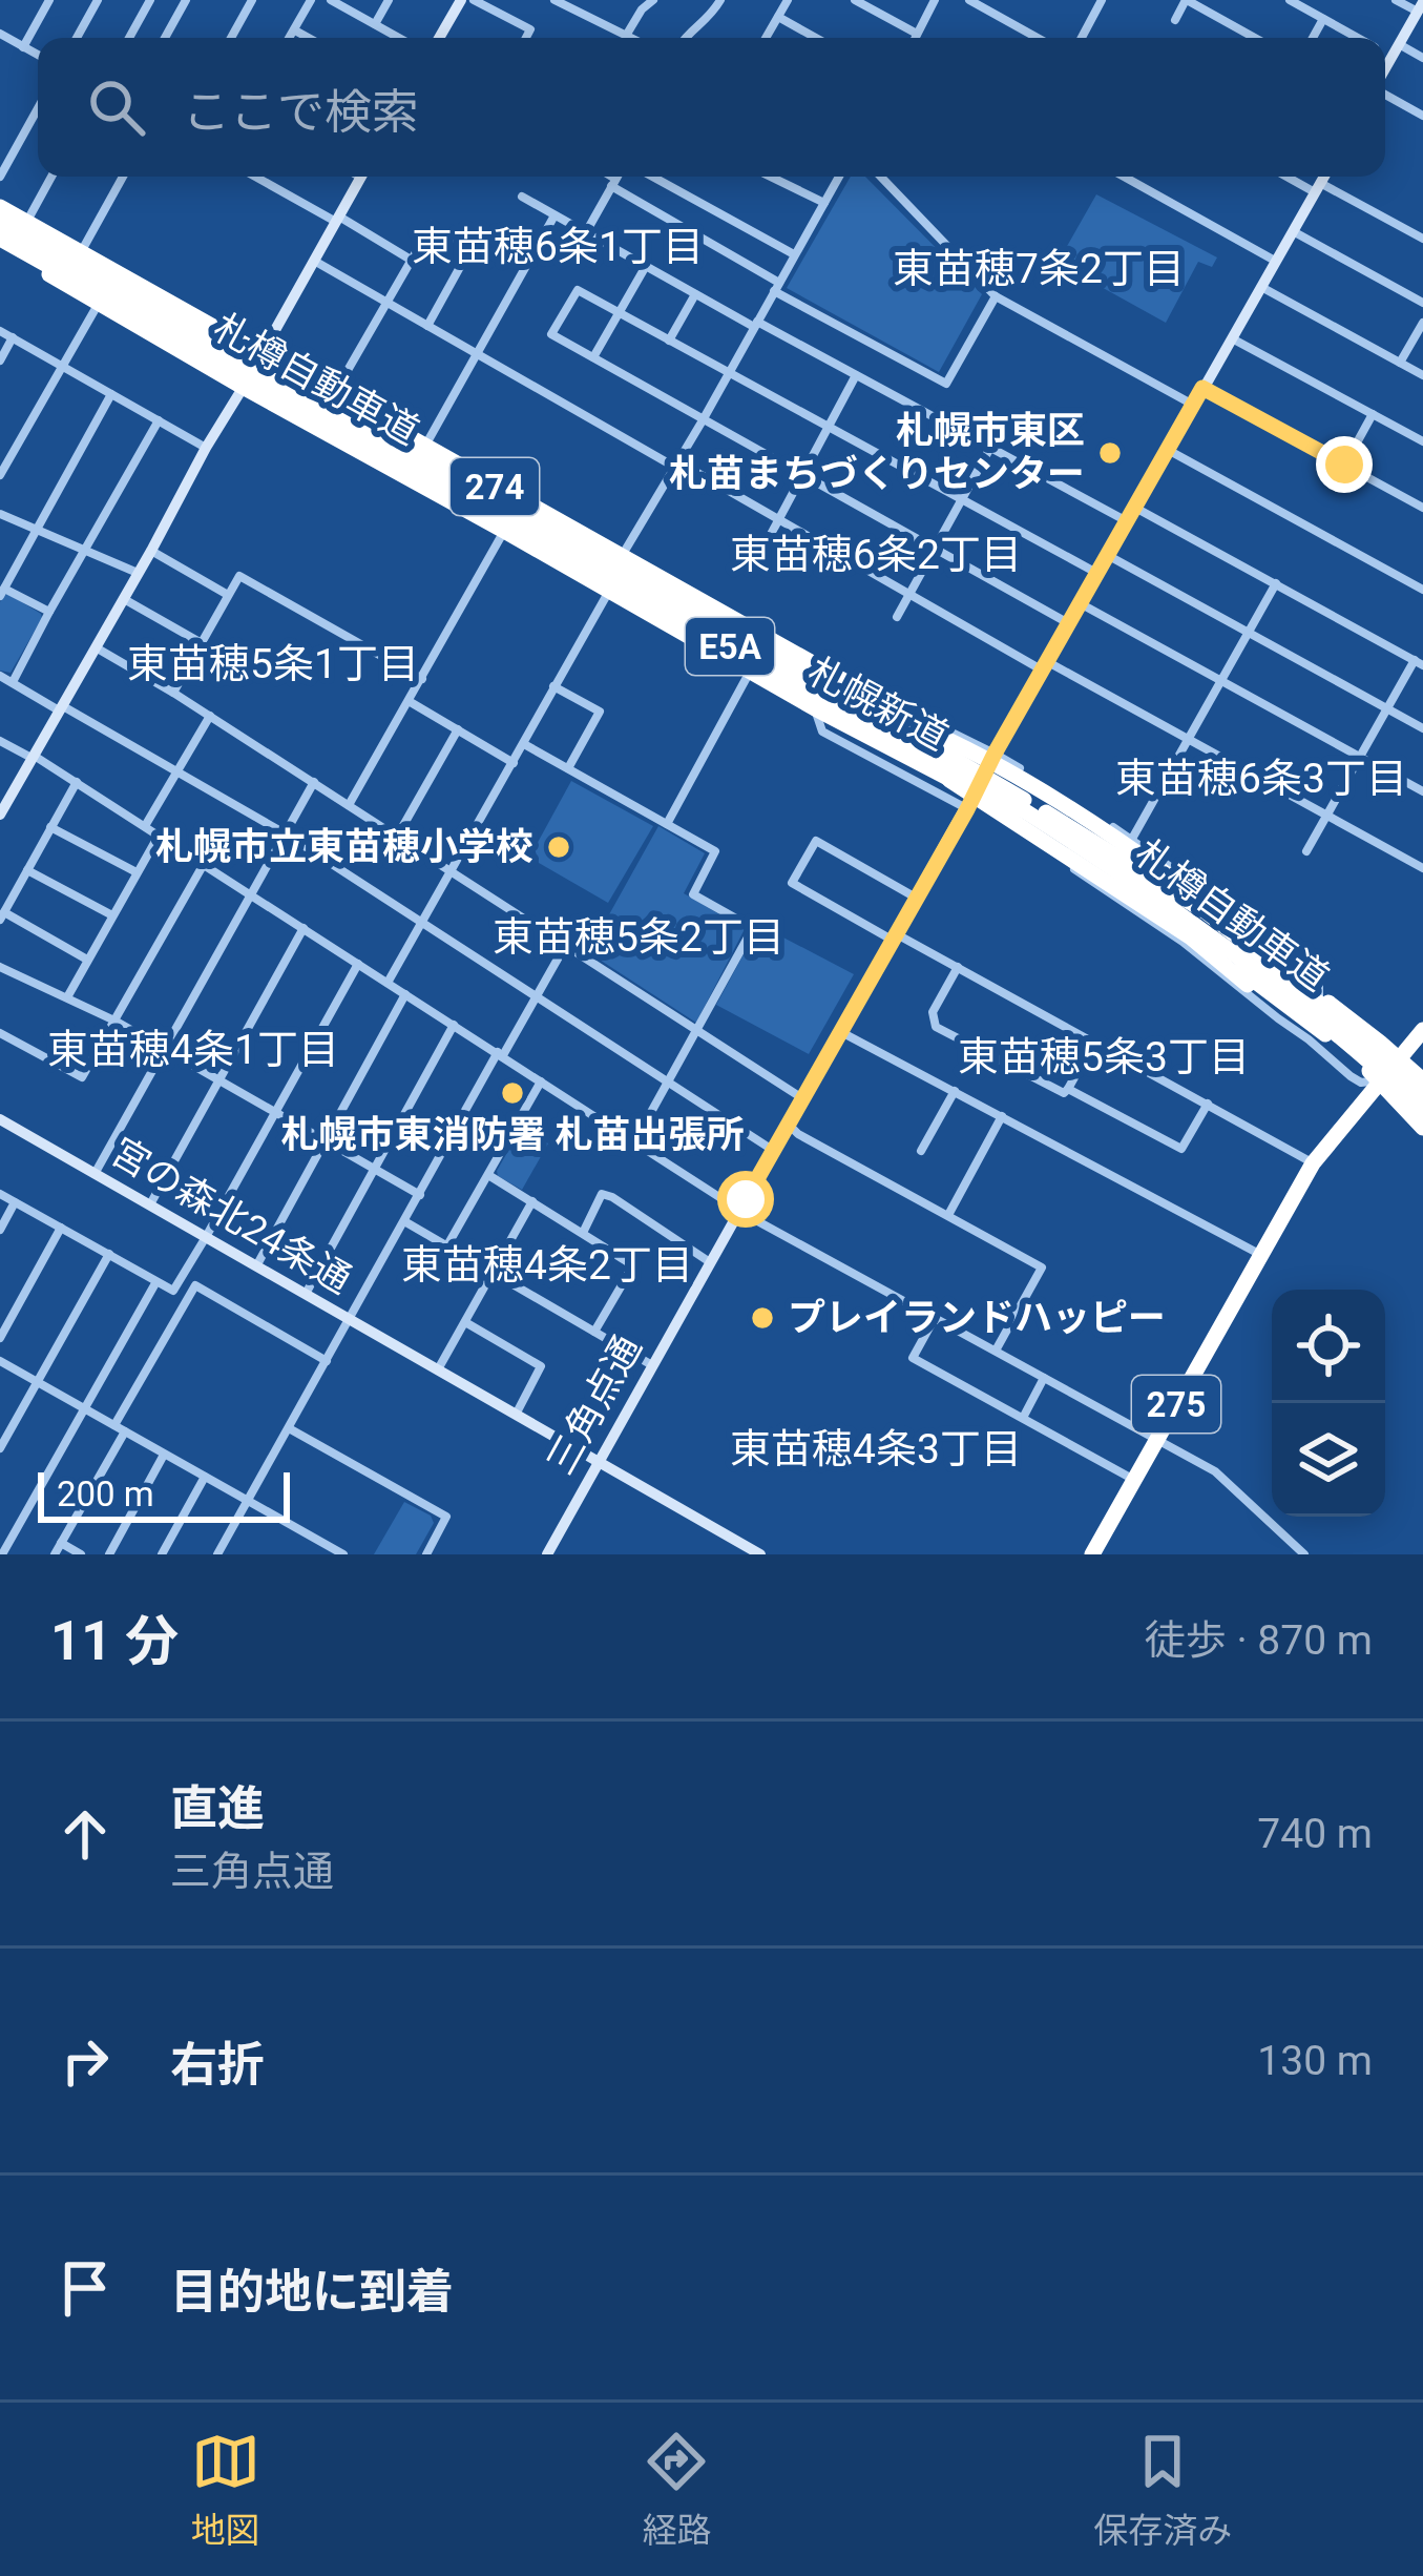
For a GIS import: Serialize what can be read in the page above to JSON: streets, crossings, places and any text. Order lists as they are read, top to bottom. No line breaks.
{"streets":{"highway":["札樽自動車道","274","E5A","札幌新道","275"],"street":["宮の森北24条通","三角点通"]},"crossings":[["札樽自動車道","札幌新道"],["札幌新道","275"],["札幌新道","三角点通"],["宮の森北24条通","三角点通"]],"districts":["東苗穂6条1丁目","東苗穂7条2丁目","東苗穂6条2丁目","東苗穂5条1丁目","東苗穂6条3丁目","東苗穂5条2丁目","東苗穂4条1丁目","東苗穂5条3丁目","東苗穂4条2丁目","東苗穂4条3丁目"],"places":["札幌市東区 札苗まちづくりセンター","札幌市立東苗穂小学校","札幌市東消防署 札苗出張所","プレイランドハッピー"],"scale_bar":"200 m","page":{"search":"ここで検索","scale":"200 m","heading":["11 分","徒歩 · 870 m"],"list":[["直進","三角点通","740 m"],["右折","130 m"],"目的地に到着"],"nav":["地図","経路","保存済み"]}}
